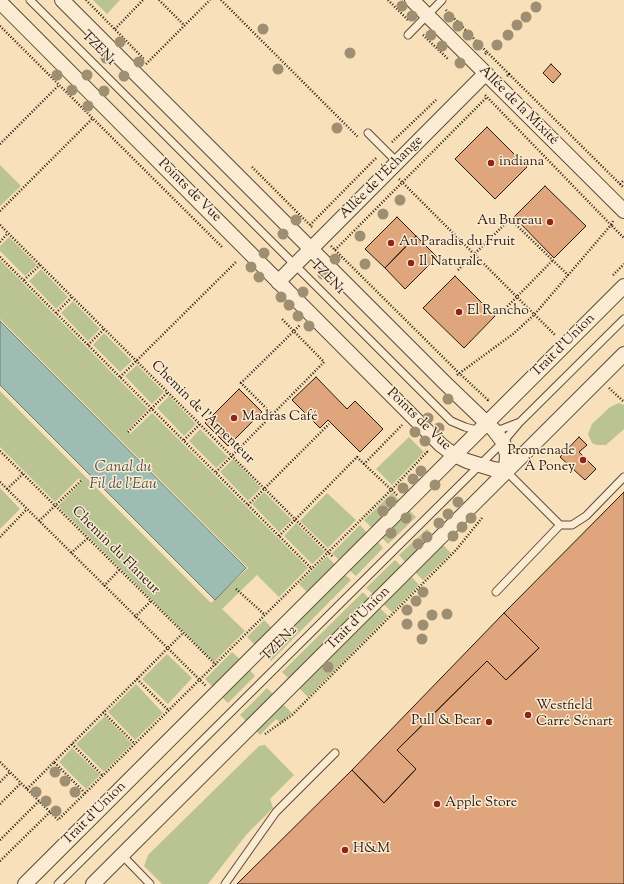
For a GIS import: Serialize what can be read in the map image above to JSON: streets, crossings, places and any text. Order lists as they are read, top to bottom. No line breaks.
{"streets":{"street":["Allée de la Mixité","Allée de l'Échange","Points de Vue","Trait d'Union"],"lane":["TZEN1","TZEN2"],"path":["Chemin de l'Arpenteur","Chemin du Flaneur"]},"crossings":[["TZEN1","Allée de l'Échange"],["TZEN1","Trait d'Union"],["Allée de la Mixité","Allée de l'Échange"],["Allée de l'Échange","Points de Vue"],["Points de Vue","Trait d'Union"],["Points de Vue","TZEN2"],["Trait d'Union","Chemin de l'Arpenteur"]],"water":["Canal du Fil de l'Eau"],"places":["indiana","Au Bureau","Au Paradis du Fruit","Il Naturale","El Rancho","Madras Café","Promenade À Poney","Westfield Carré Sénart","Pull & Bear","Apple Store","H&M"]}
